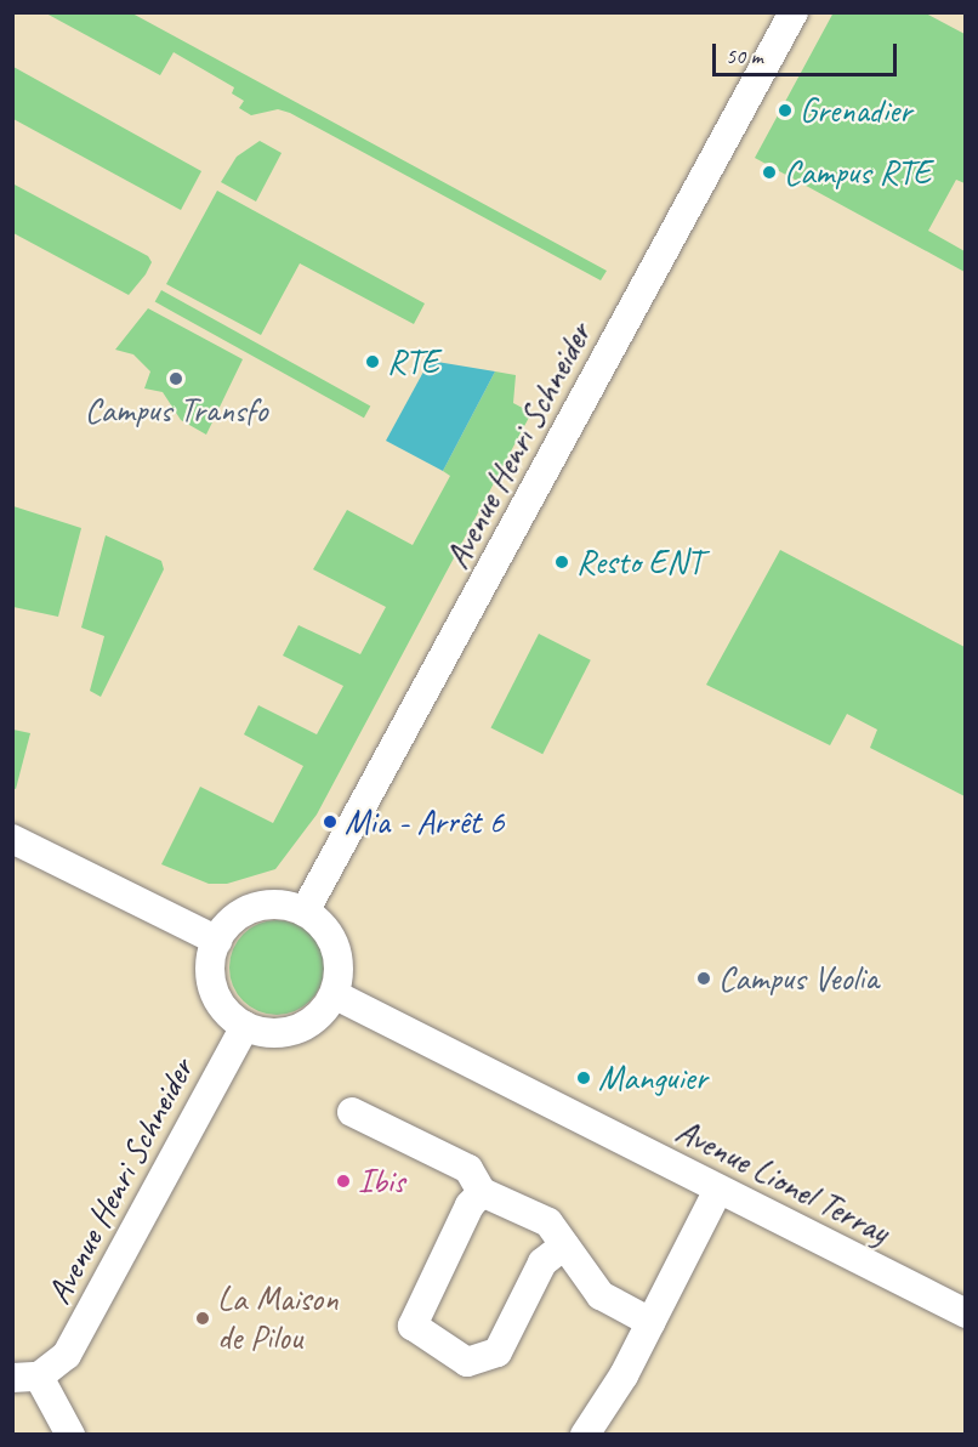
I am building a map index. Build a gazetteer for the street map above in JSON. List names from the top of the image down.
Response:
{
  "streets": {
    "street": ["Avenue Henri Schneider", "Avenue Lionel Terray"]
  },
  "crossings": [
    ["Avenue Henri Schneider", "Avenue Lionel Terray"]
  ],
  "places": [
    "Grenadier",
    "Campus RTE",
    "RTE",
    "Campus Transfo",
    "Resto ENT",
    "Mia - Arrêt 6",
    "Campus Veolia",
    "Manguier",
    "Ibis",
    "La Maison de Pilou"
  ],
  "scale_bar": "50 m"
}
